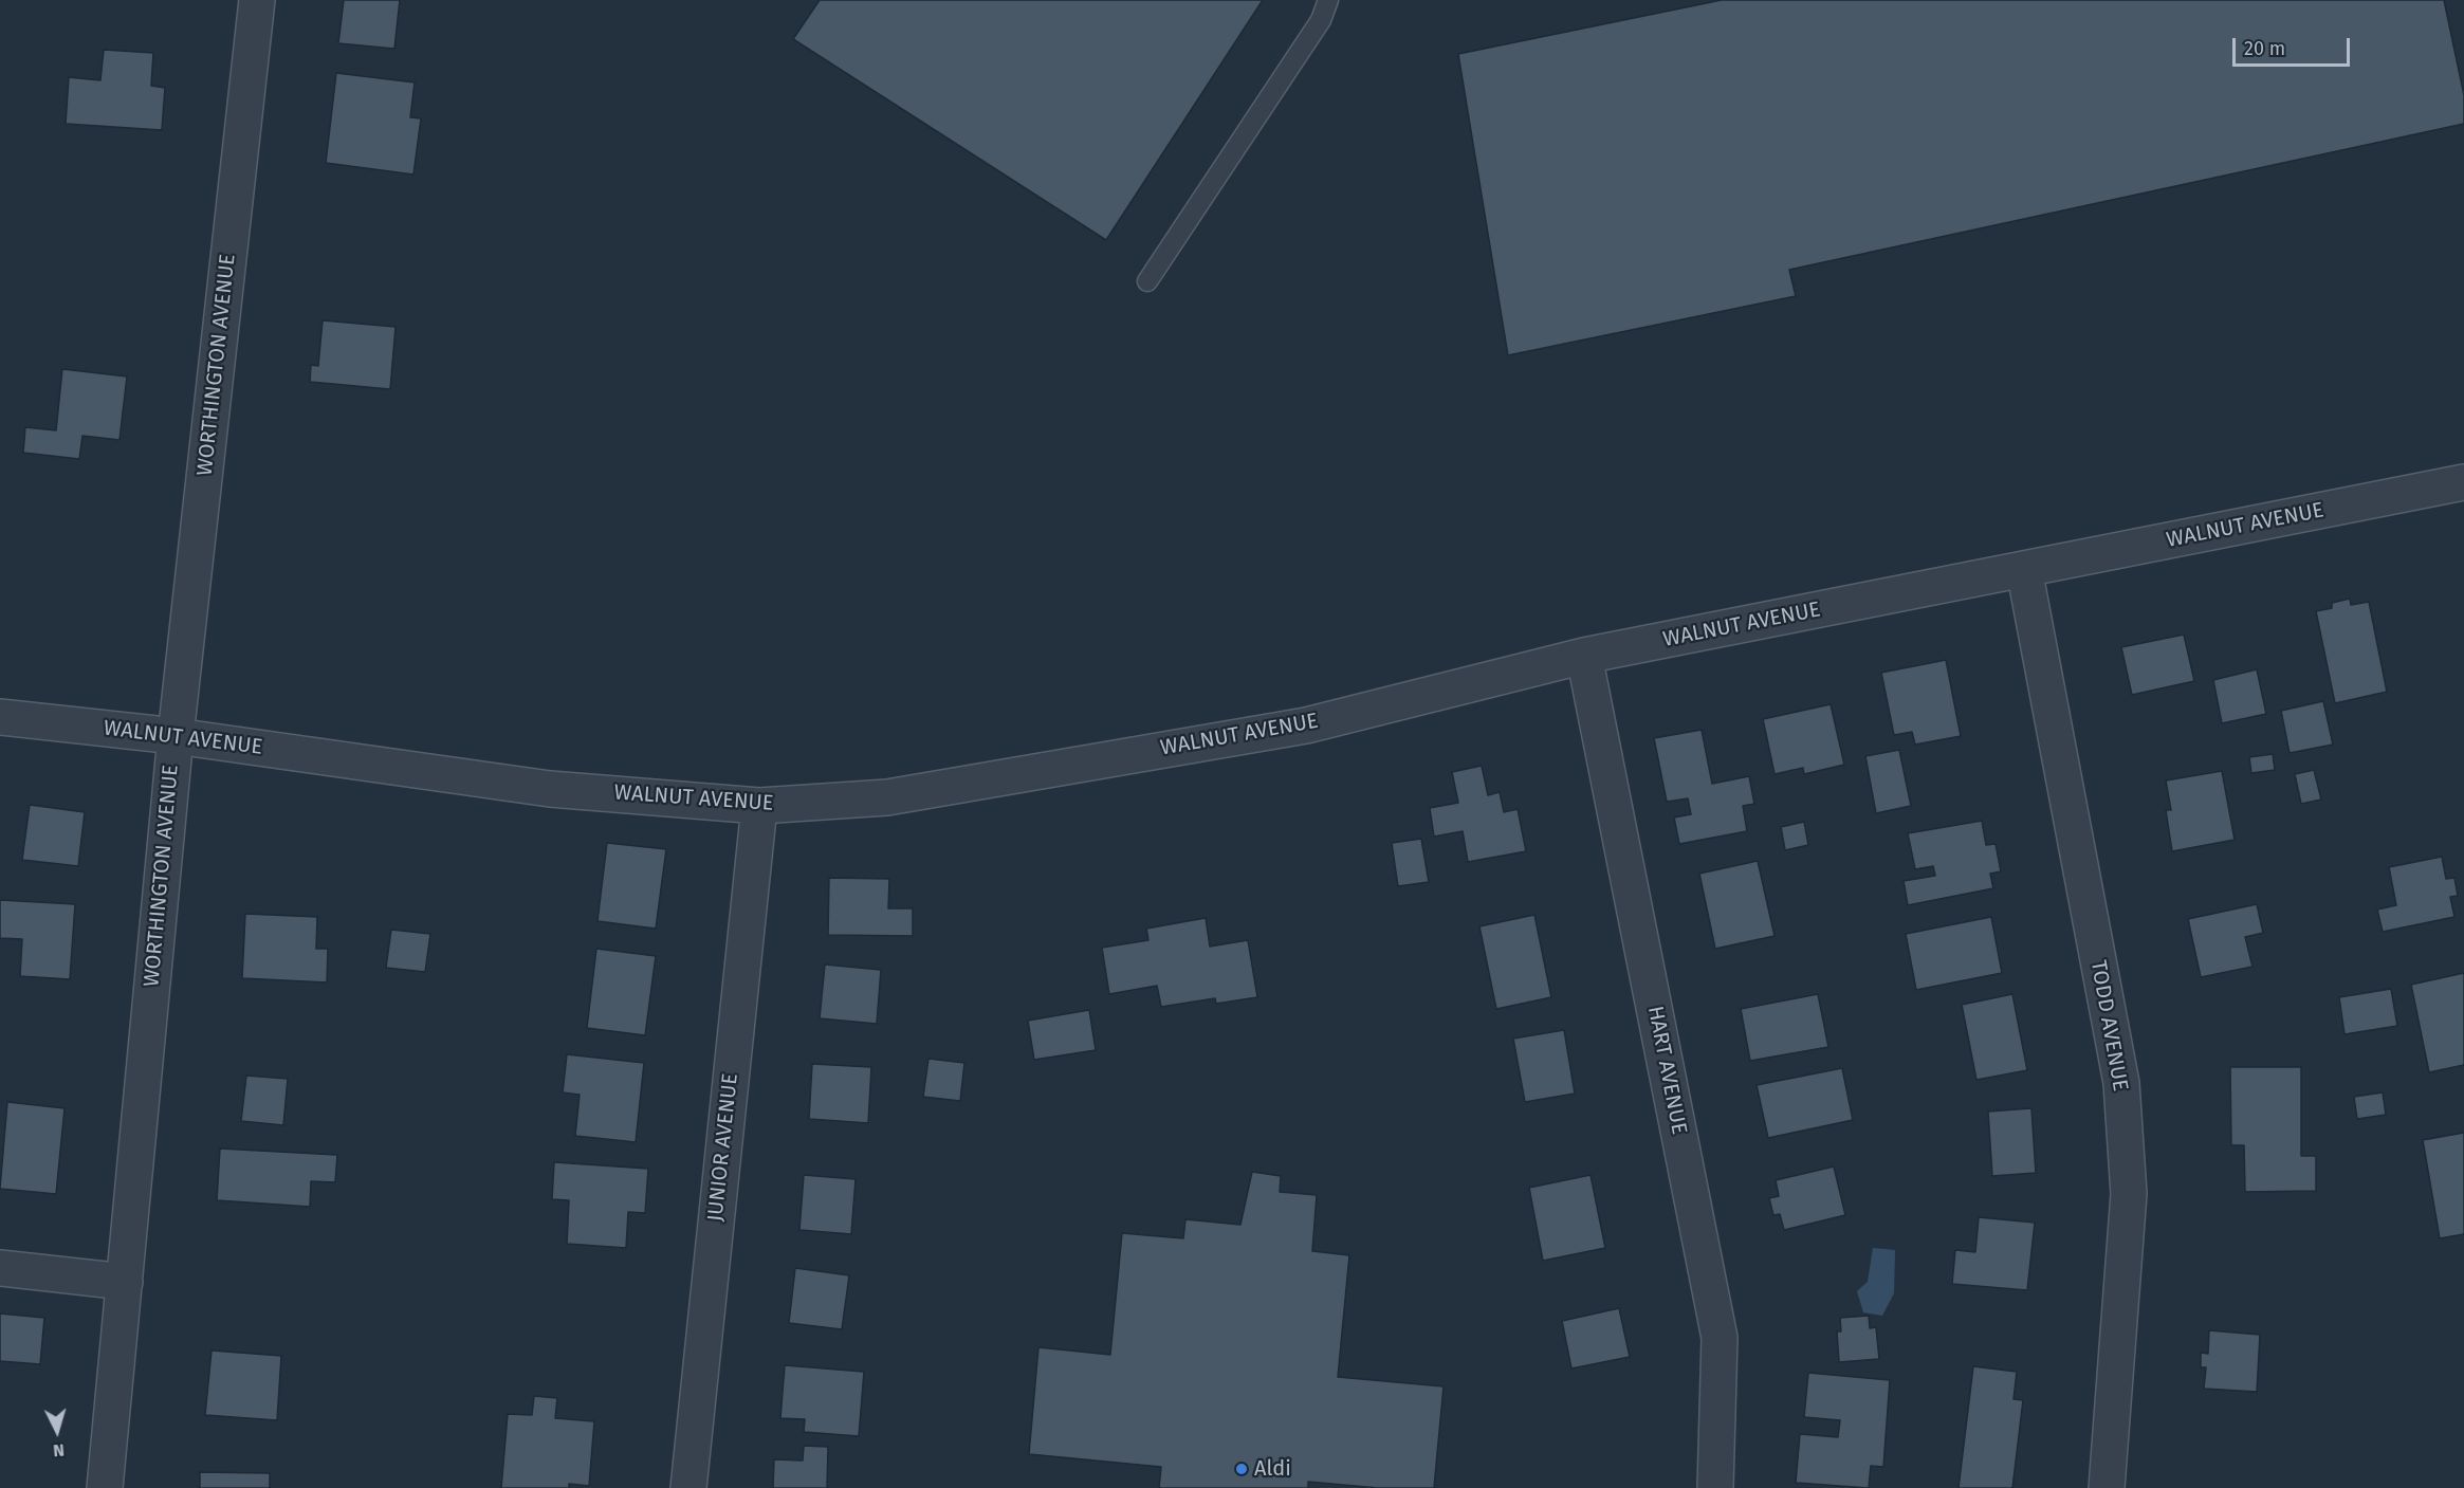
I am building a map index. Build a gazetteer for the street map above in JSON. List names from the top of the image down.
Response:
{
  "streets": {
    "street": [
      "WORTHINGTON AVENUE",
      "WALNUT AVENUE",
      "TODD AVENUE",
      "HART AVENUE",
      "JUNIOR AVENUE"
    ]
  },
  "crossings": [
    ["WORTHINGTON AVENUE", "WALNUT AVENUE"],
    ["WALNUT AVENUE", "TODD AVENUE"],
    ["WALNUT AVENUE", "HART AVENUE"],
    ["WALNUT AVENUE", "JUNIOR AVENUE"]
  ],
  "places": ["Aldi"],
  "scale_bar": "20 m",
  "north": "bottom"
}
